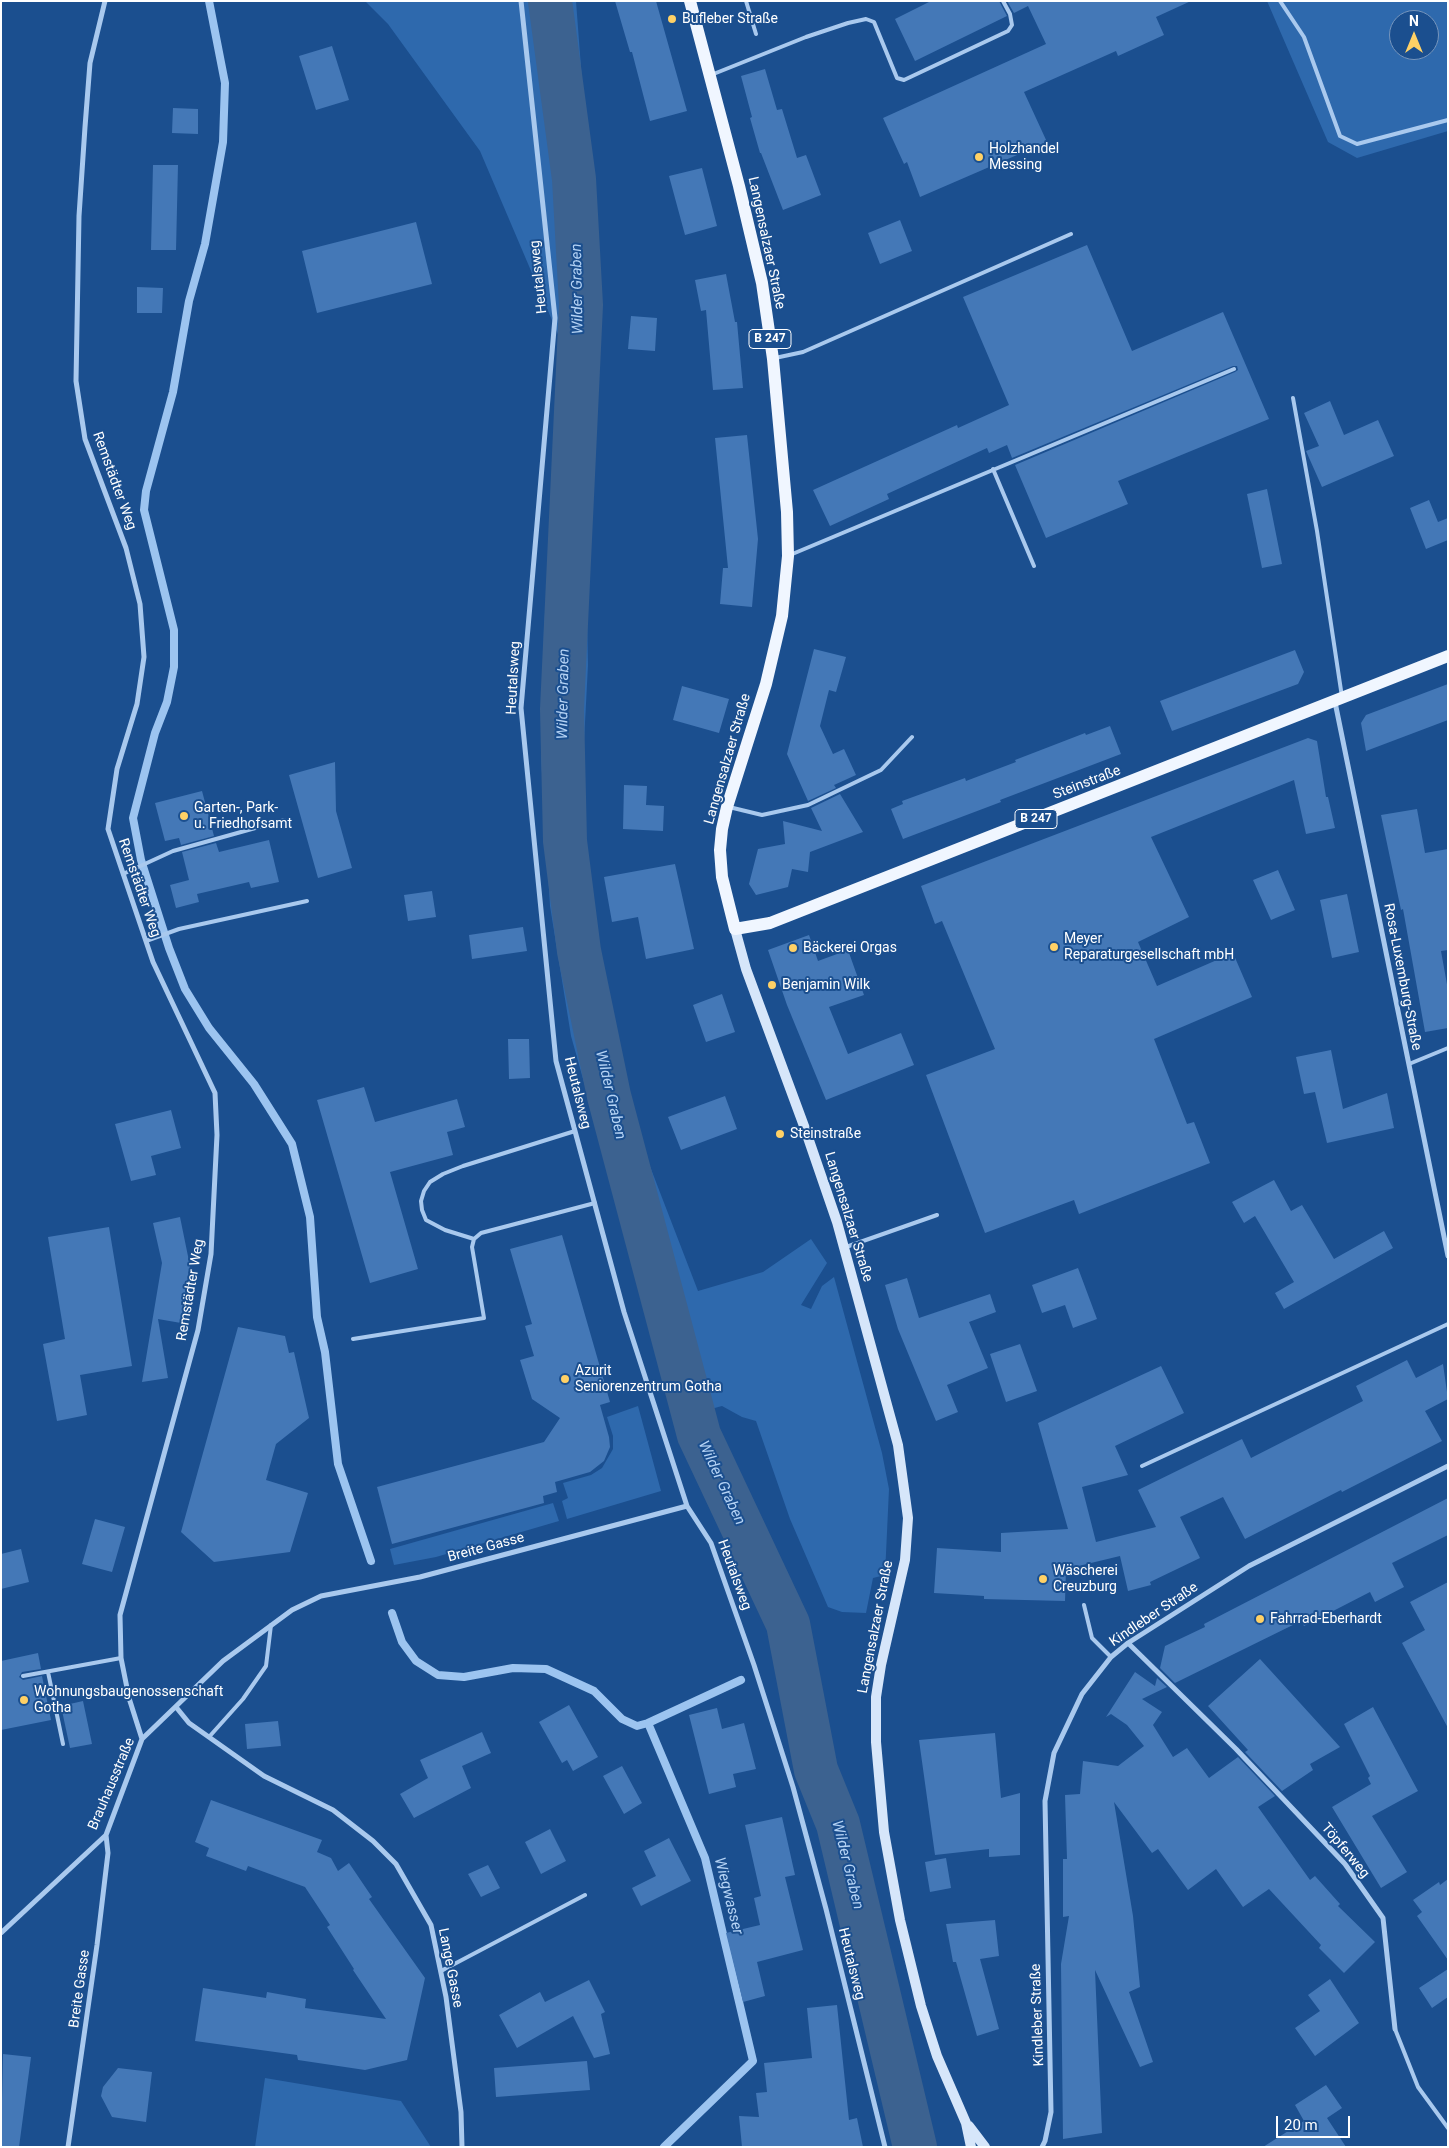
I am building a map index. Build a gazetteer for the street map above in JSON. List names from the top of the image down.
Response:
{
  "streets": {
    "main road": ["Langensalzaer Straße", "B 247", "Steinstraße"],
    "street": [
      "Heutalsweg",
      "Remstädter Weg",
      "Rosa-Luxemburg-Straße",
      "Breite Gasse",
      "Kindleber Straße",
      "Brauhausstraße",
      "Töpferweg",
      "Lange Gasse"
    ]
  },
  "crossings": [
    ["Langensalzaer Straße", "Steinstraße"],
    ["Heutalsweg", "Breite Gasse"],
    ["Remstädter Weg", "Brauhausstraße"],
    ["Steinstraße", "Rosa-Luxemburg-Straße"],
    ["Breite Gasse", "Brauhausstraße"],
    ["Kindleber Straße", "Töpferweg"],
    ["Brauhausstraße", "Lange Gasse"]
  ],
  "water": ["Wilder Graben", "Wiegwasser"],
  "places": [
    "Bufleber Straße",
    "Holzhandel Messing",
    "Garten-, Park- u. Friedhofsamt",
    "Meyer Reparaturgesellschaft mbH",
    "Bäckerei Orgas",
    "Benjamin Wilk",
    "Steinstraße",
    "Azurit Seniorenzentrum Gotha",
    "Wäscherei Creuzburg",
    "Fahrrad-Eberhardt",
    "Wohnungsbaugenossenschaft Gotha"
  ],
  "scale_bar": "20 m",
  "north": "top"
}
